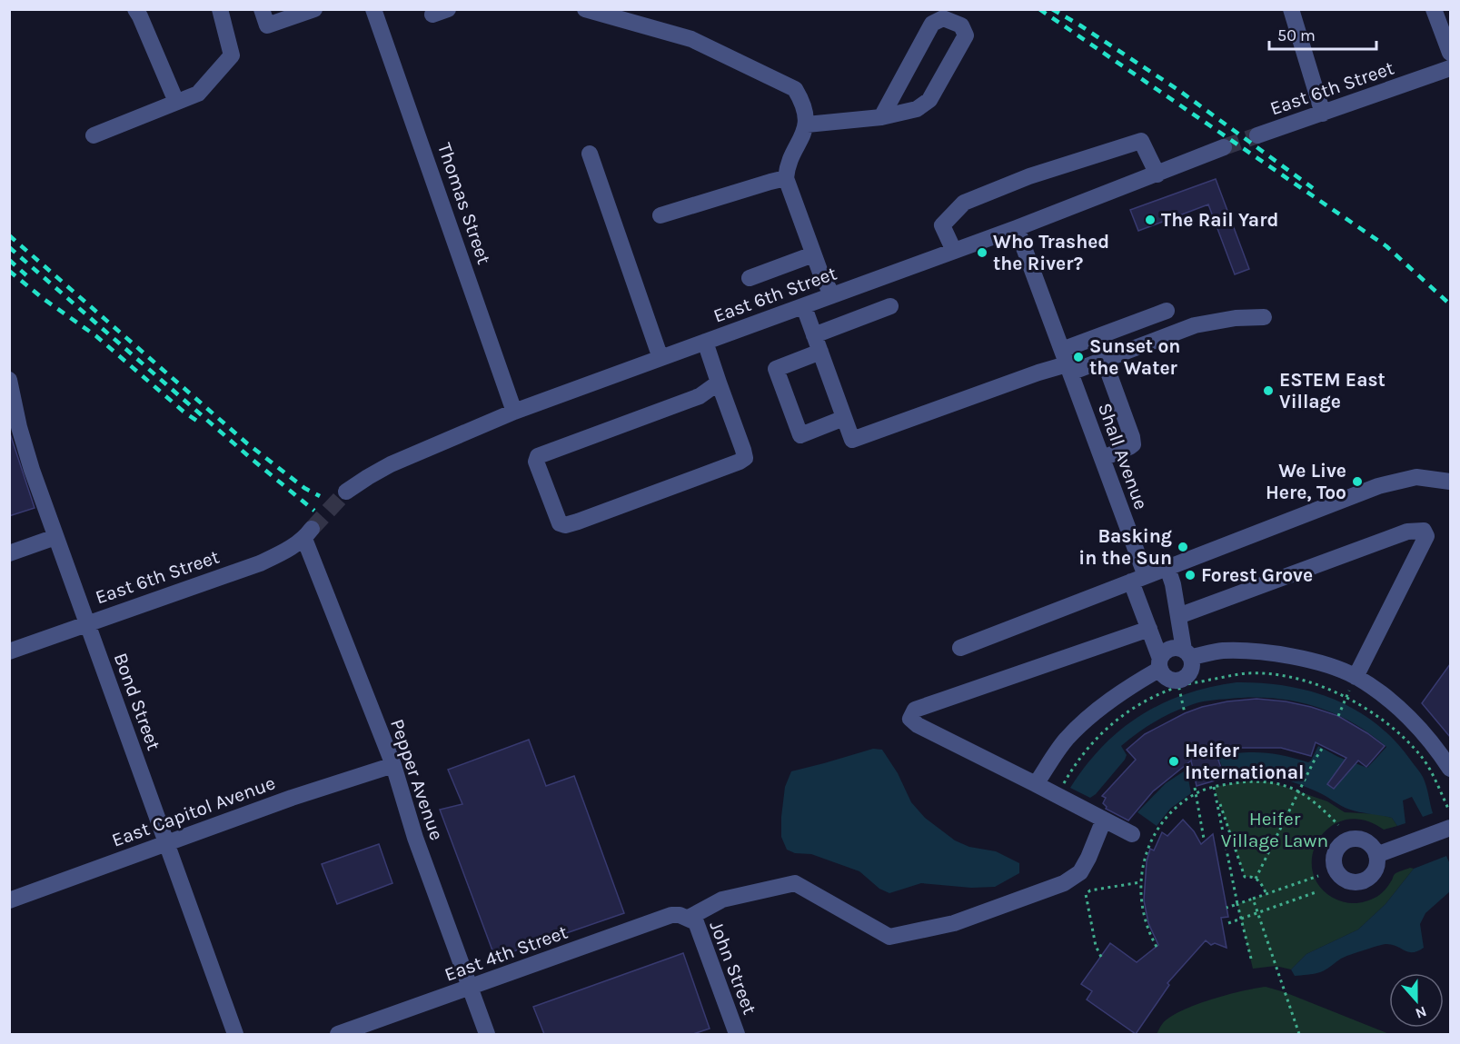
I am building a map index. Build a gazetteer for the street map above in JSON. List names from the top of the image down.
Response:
{
  "streets": {
    "street": [
      "East 6th Street",
      "Thomas Street",
      "Shall Avenue",
      "Bond Street",
      "Pepper Avenue",
      "East Capitol Avenue",
      "East 4th Street",
      "John Street"
    ]
  },
  "crossings": [
    ["East 6th Street", "Thomas Street"],
    ["East 6th Street", "Shall Avenue"],
    ["East 6th Street", "Bond Street"],
    ["East 6th Street", "Pepper Avenue"],
    ["Bond Street", "East Capitol Avenue"],
    ["Pepper Avenue", "East Capitol Avenue"],
    ["Pepper Avenue", "East 4th Street"],
    ["East 4th Street", "John Street"]
  ],
  "parks": ["Heifer Village Lawn"],
  "places": [
    "The Rail Yard",
    "Who Trashed the River?",
    "Sunset on the Water",
    "ESTEM East Village",
    "We Live Here, Too",
    "Basking in the Sun",
    "Forest Grove",
    "Heifer International"
  ],
  "scale_bar": "50 m",
  "north": "bottom"
}
